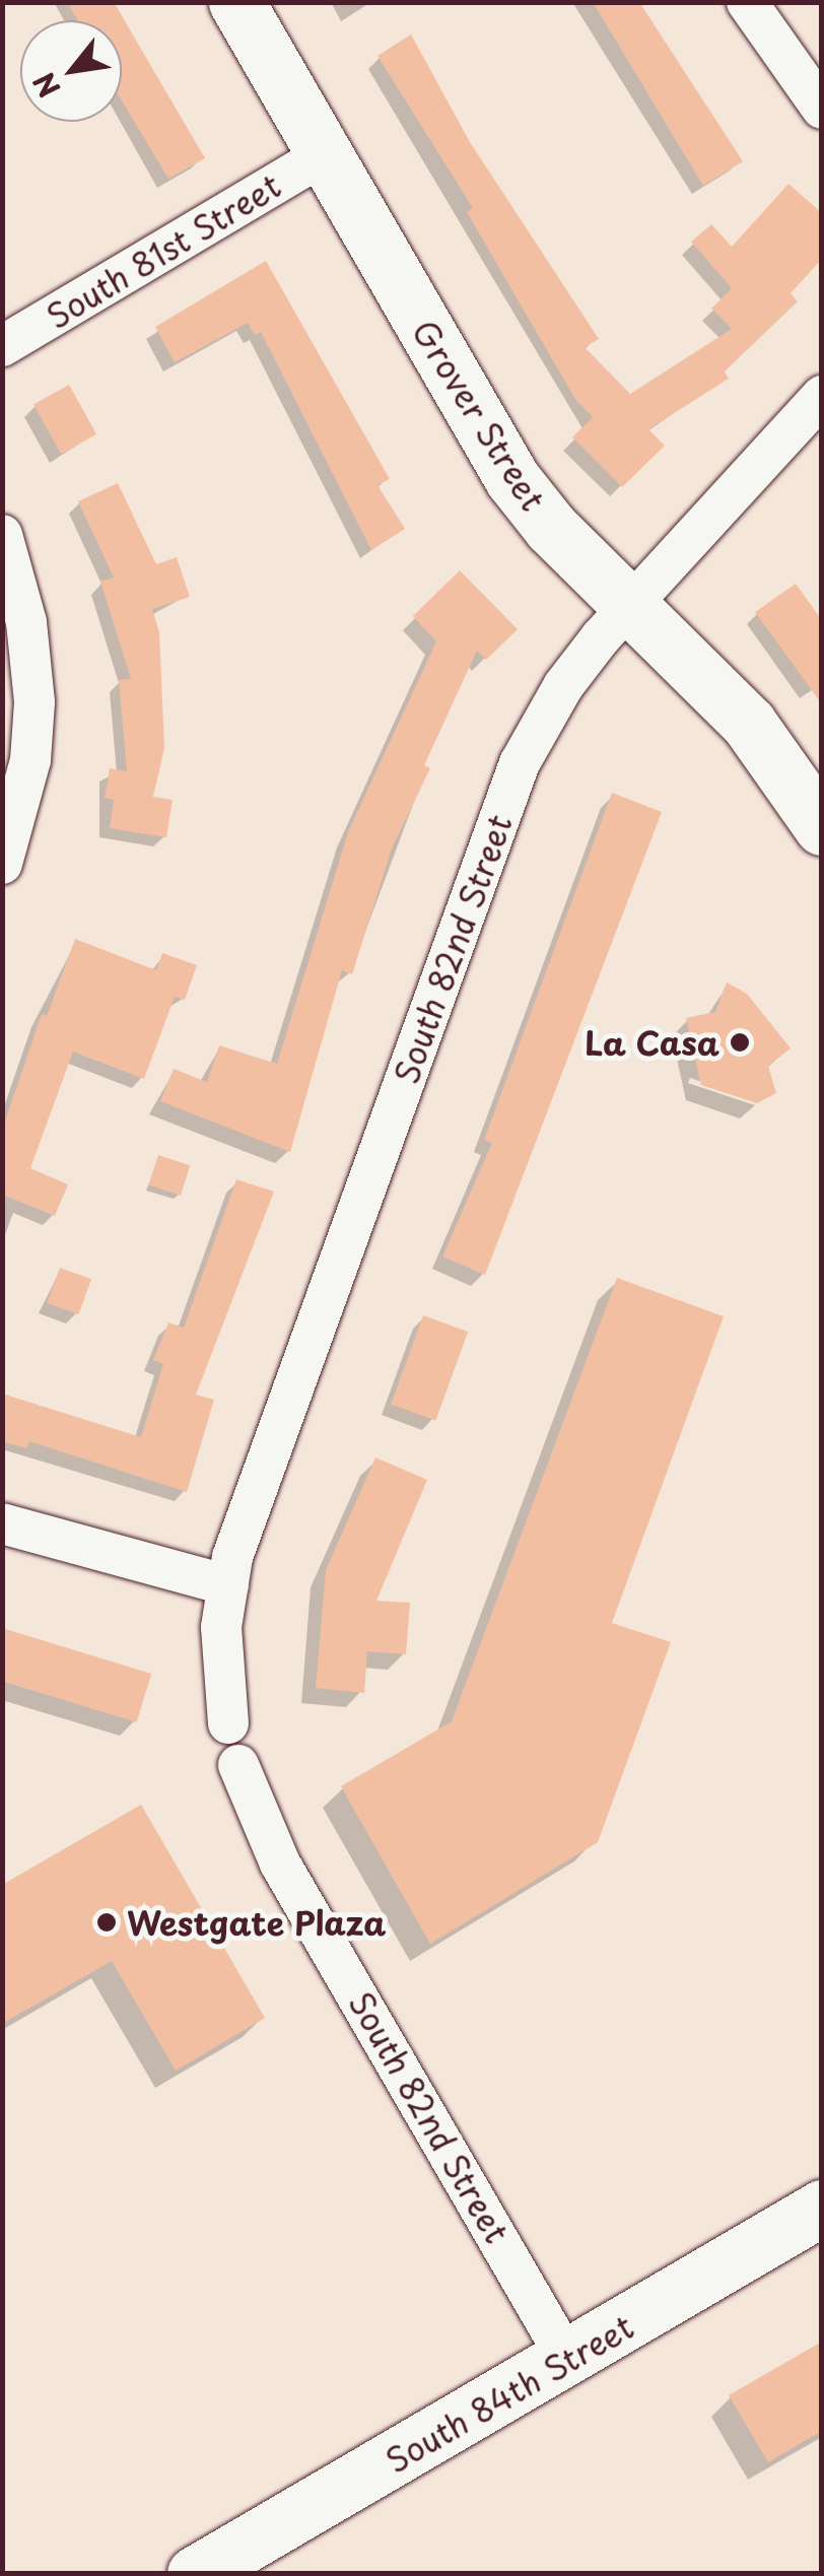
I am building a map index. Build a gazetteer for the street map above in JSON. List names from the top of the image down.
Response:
{
  "streets": {
    "street": [
      "South 81st Street",
      "Grover Street",
      "South 82nd Street",
      "South 84th Street"
    ]
  },
  "crossings": [
    ["South 81st Street", "Grover Street"],
    ["Grover Street", "South 82nd Street"],
    ["South 82nd Street", "South 84th Street"]
  ],
  "places": ["La Casa", "Westgate Plaza"],
  "north": "bottom left"
}
